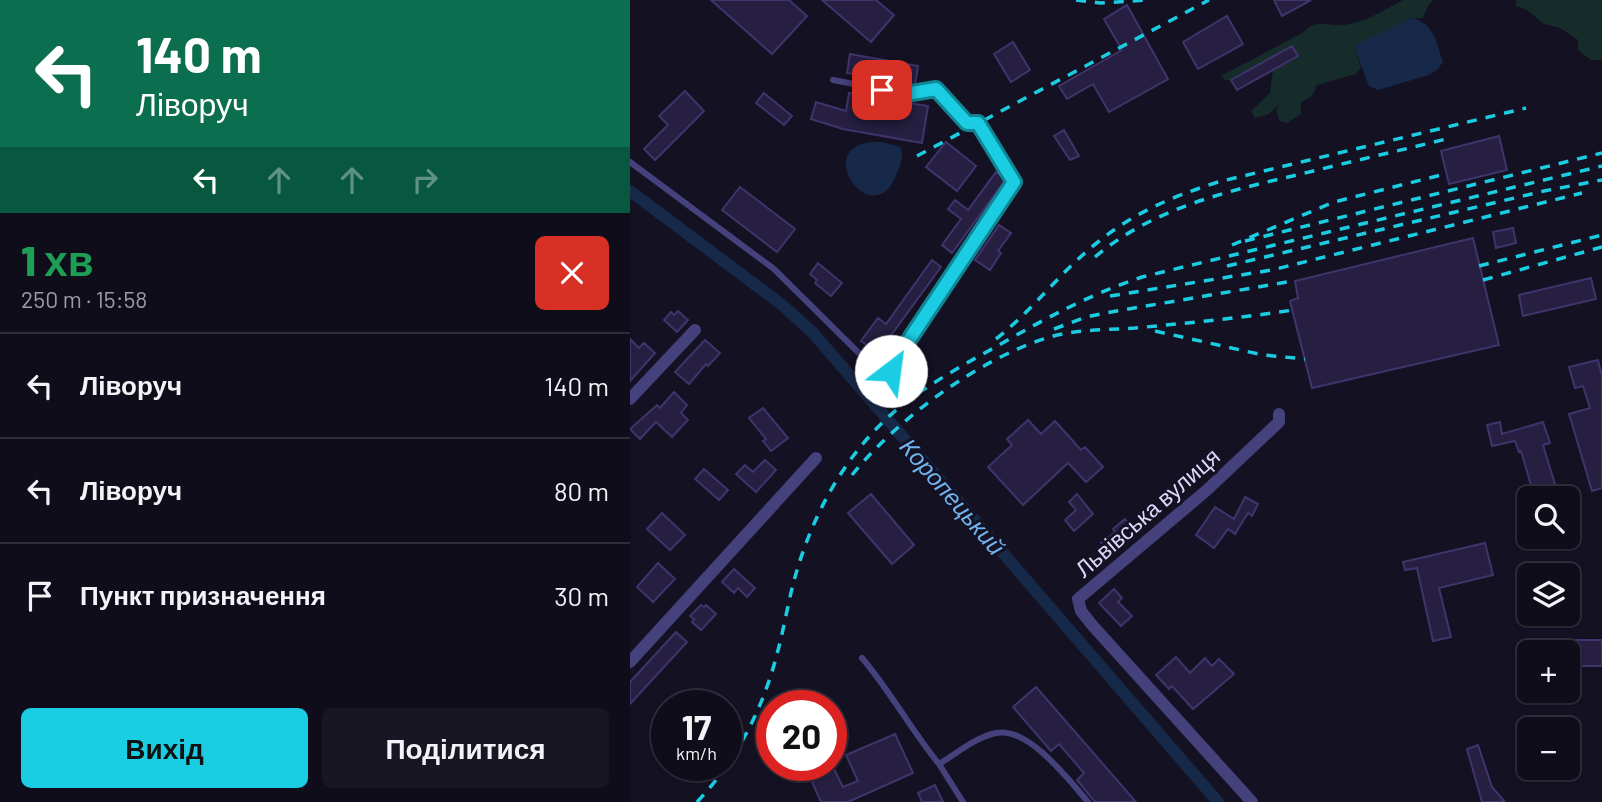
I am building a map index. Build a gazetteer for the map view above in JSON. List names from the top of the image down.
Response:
{
  "streets": {
    "street": ["Львівська вулиця"]
  },
  "water": ["Коропецький"],
  "page": {
    "turn": ["140 m", "Ліворуч"],
    "heading": ["1 хв", "250 m · 15:58"],
    "list": [
      {
        "name": "Ліворуч",
        "value": "140 m"
      },
      {
        "name": "Ліворуч",
        "value": "80 m"
      },
      {
        "name": "Пункт призначення",
        "value": "30 m"
      }
    ],
    "map_buttons": ["+", "−"],
    "speed": "17 km/h",
    "limit": "20",
    "buttons": ["Вихід", "Поділитися"]
  }
}
